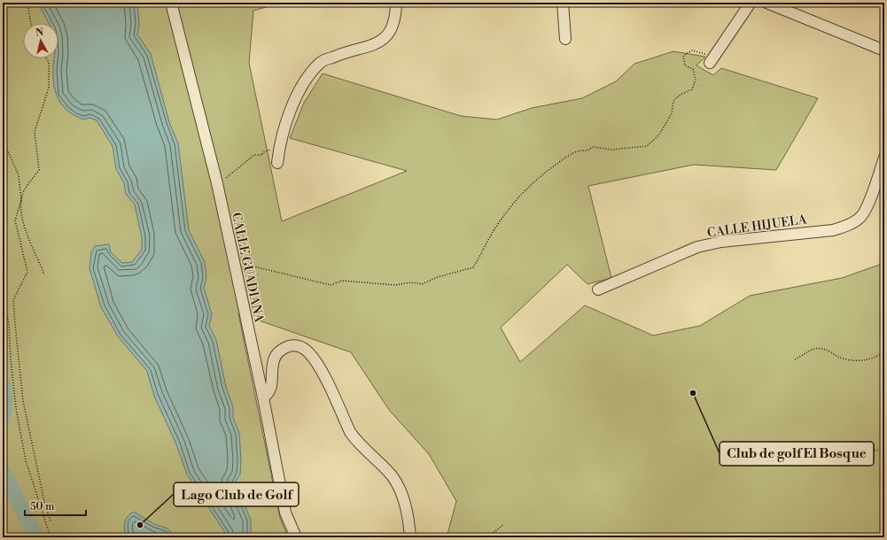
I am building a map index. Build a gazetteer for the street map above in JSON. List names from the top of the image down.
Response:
{
  "streets": {
    "street": ["CALLE HIJUELA", "CALLE GUADIANA"]
  },
  "places": ["Club de golf El Bosque", "Lago Club de Golf"],
  "scale_bar": "50 m",
  "north": "top"
}
